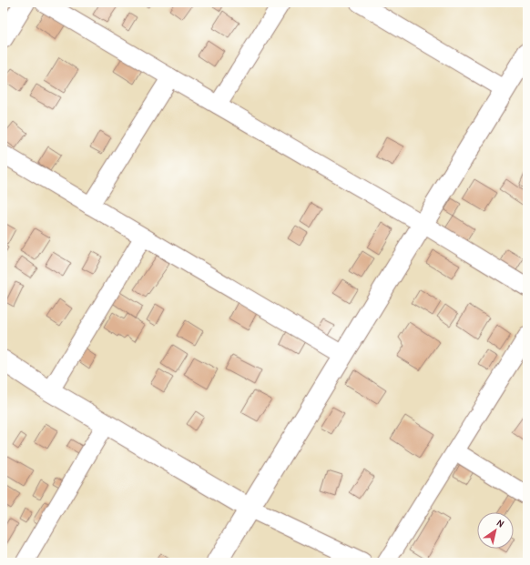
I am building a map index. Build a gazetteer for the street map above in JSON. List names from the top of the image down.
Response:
{
  "north": "top right"
}
